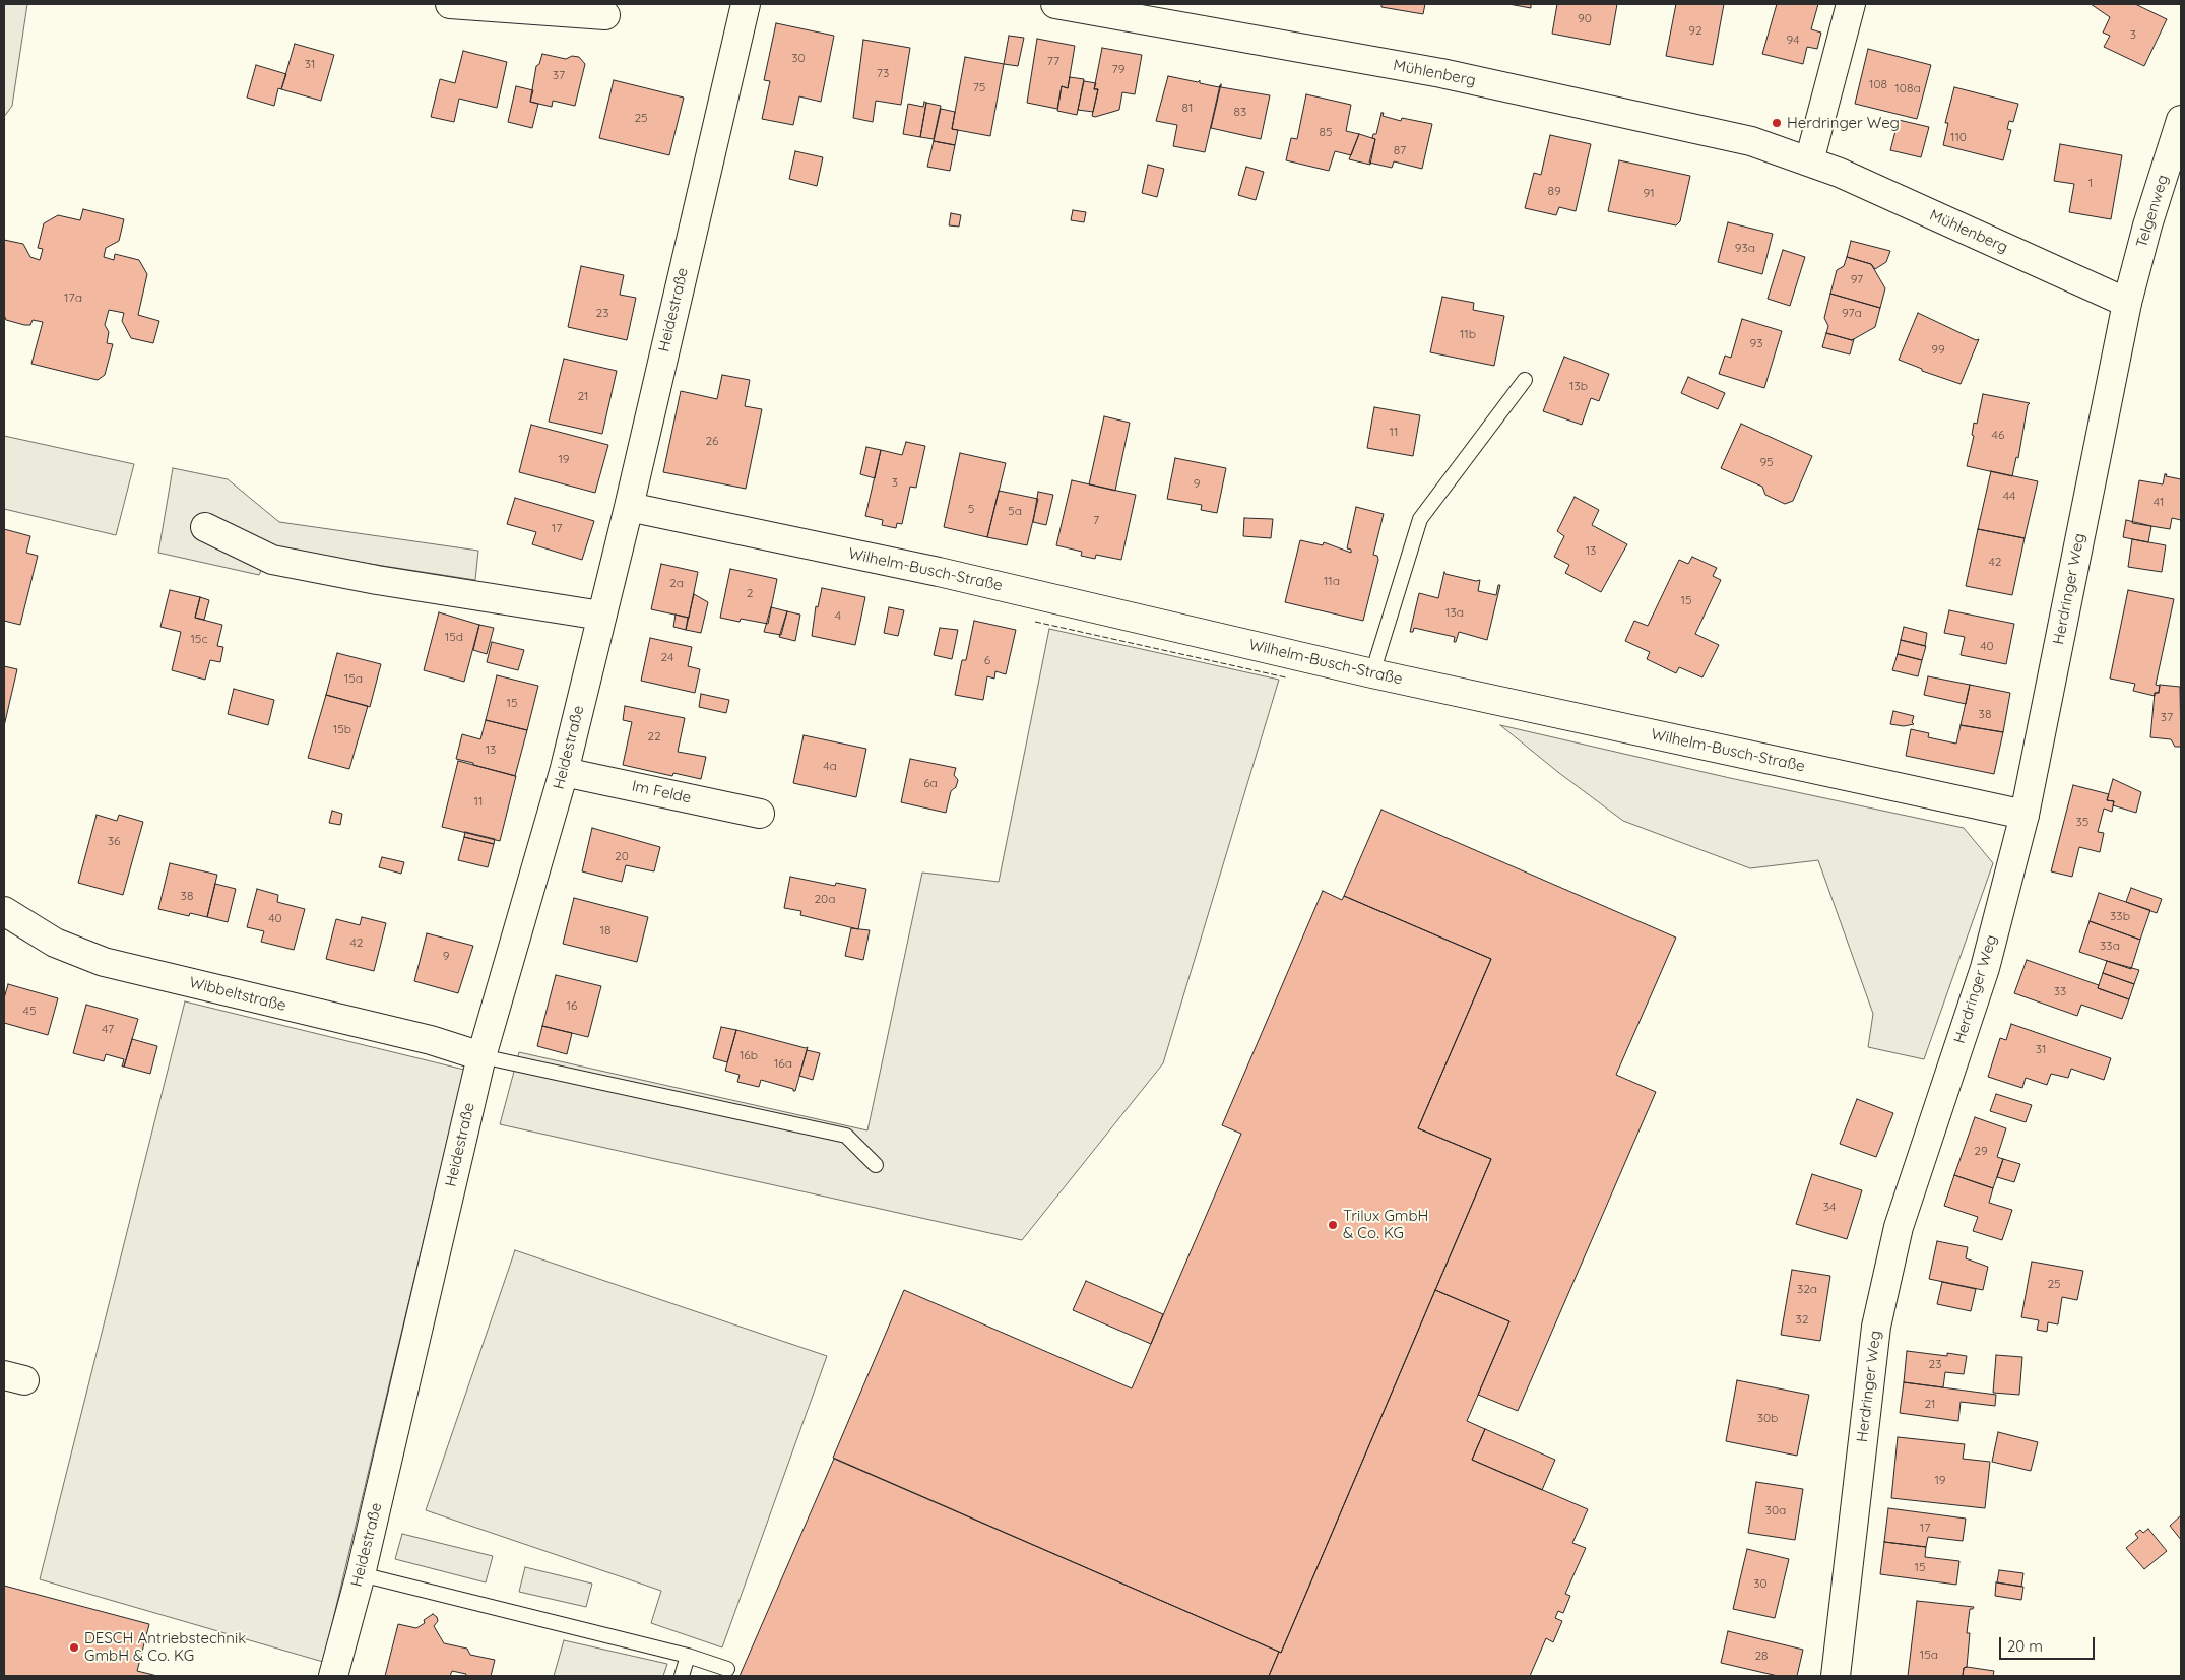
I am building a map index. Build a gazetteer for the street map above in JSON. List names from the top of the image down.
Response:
{
  "streets": {
    "street": [
      "Mühlenberg",
      "Telgenweg",
      "Heidestraße",
      "Wilhelm-Busch-Straße",
      "Herdringer Weg",
      "Im Felde",
      "Wibbeltstraße"
    ]
  },
  "crossings": [
    ["Mühlenberg", "Telgenweg"],
    ["Mühlenberg", "Herdringer Weg"],
    ["Telgenweg", "Herdringer Weg"],
    ["Heidestraße", "Wilhelm-Busch-Straße"],
    ["Heidestraße", "Im Felde"],
    ["Heidestraße", "Wibbeltstraße"],
    ["Wilhelm-Busch-Straße", "Herdringer Weg"]
  ],
  "places": ["Herdringer Weg", "Trilux GmbH & Co. KG", "DESCH Antriebstechnik GmbH & Co. KG"],
  "house_numbers": [
    "90",
    "92",
    "3",
    "94",
    "30",
    "77",
    "31",
    "79",
    "73",
    "37",
    "108",
    "75",
    "108a",
    "81",
    "83",
    "25",
    "85",
    "110",
    "87",
    "1",
    "89",
    "91",
    "93a",
    "97",
    "17a",
    "23",
    "97a",
    "11b",
    "93",
    "99",
    "13b",
    "21",
    "11",
    "46",
    "26",
    "19",
    "95",
    "3",
    "9",
    "44",
    "41",
    "5",
    "5a",
    "7",
    "17",
    "13",
    "42",
    "11a",
    "2a",
    "2",
    "15",
    "13a",
    "4",
    "15d",
    "15c",
    "40",
    "24",
    "6",
    "15a",
    "15",
    "38",
    "37",
    "15b",
    "22",
    "13",
    "4a",
    "6a",
    "11",
    "35",
    "36",
    "20",
    "38",
    "20a",
    "33b",
    "40",
    "18",
    "42",
    "33a",
    "9",
    "33",
    "16",
    "45",
    "47",
    "31",
    "16b",
    "16a",
    "29",
    "34",
    "25",
    "32a",
    "32",
    "23",
    "21",
    "30b",
    "19",
    "30a",
    "17",
    "15",
    "30",
    "15a",
    "28"
  ],
  "scale_bar": "20 m"
}
